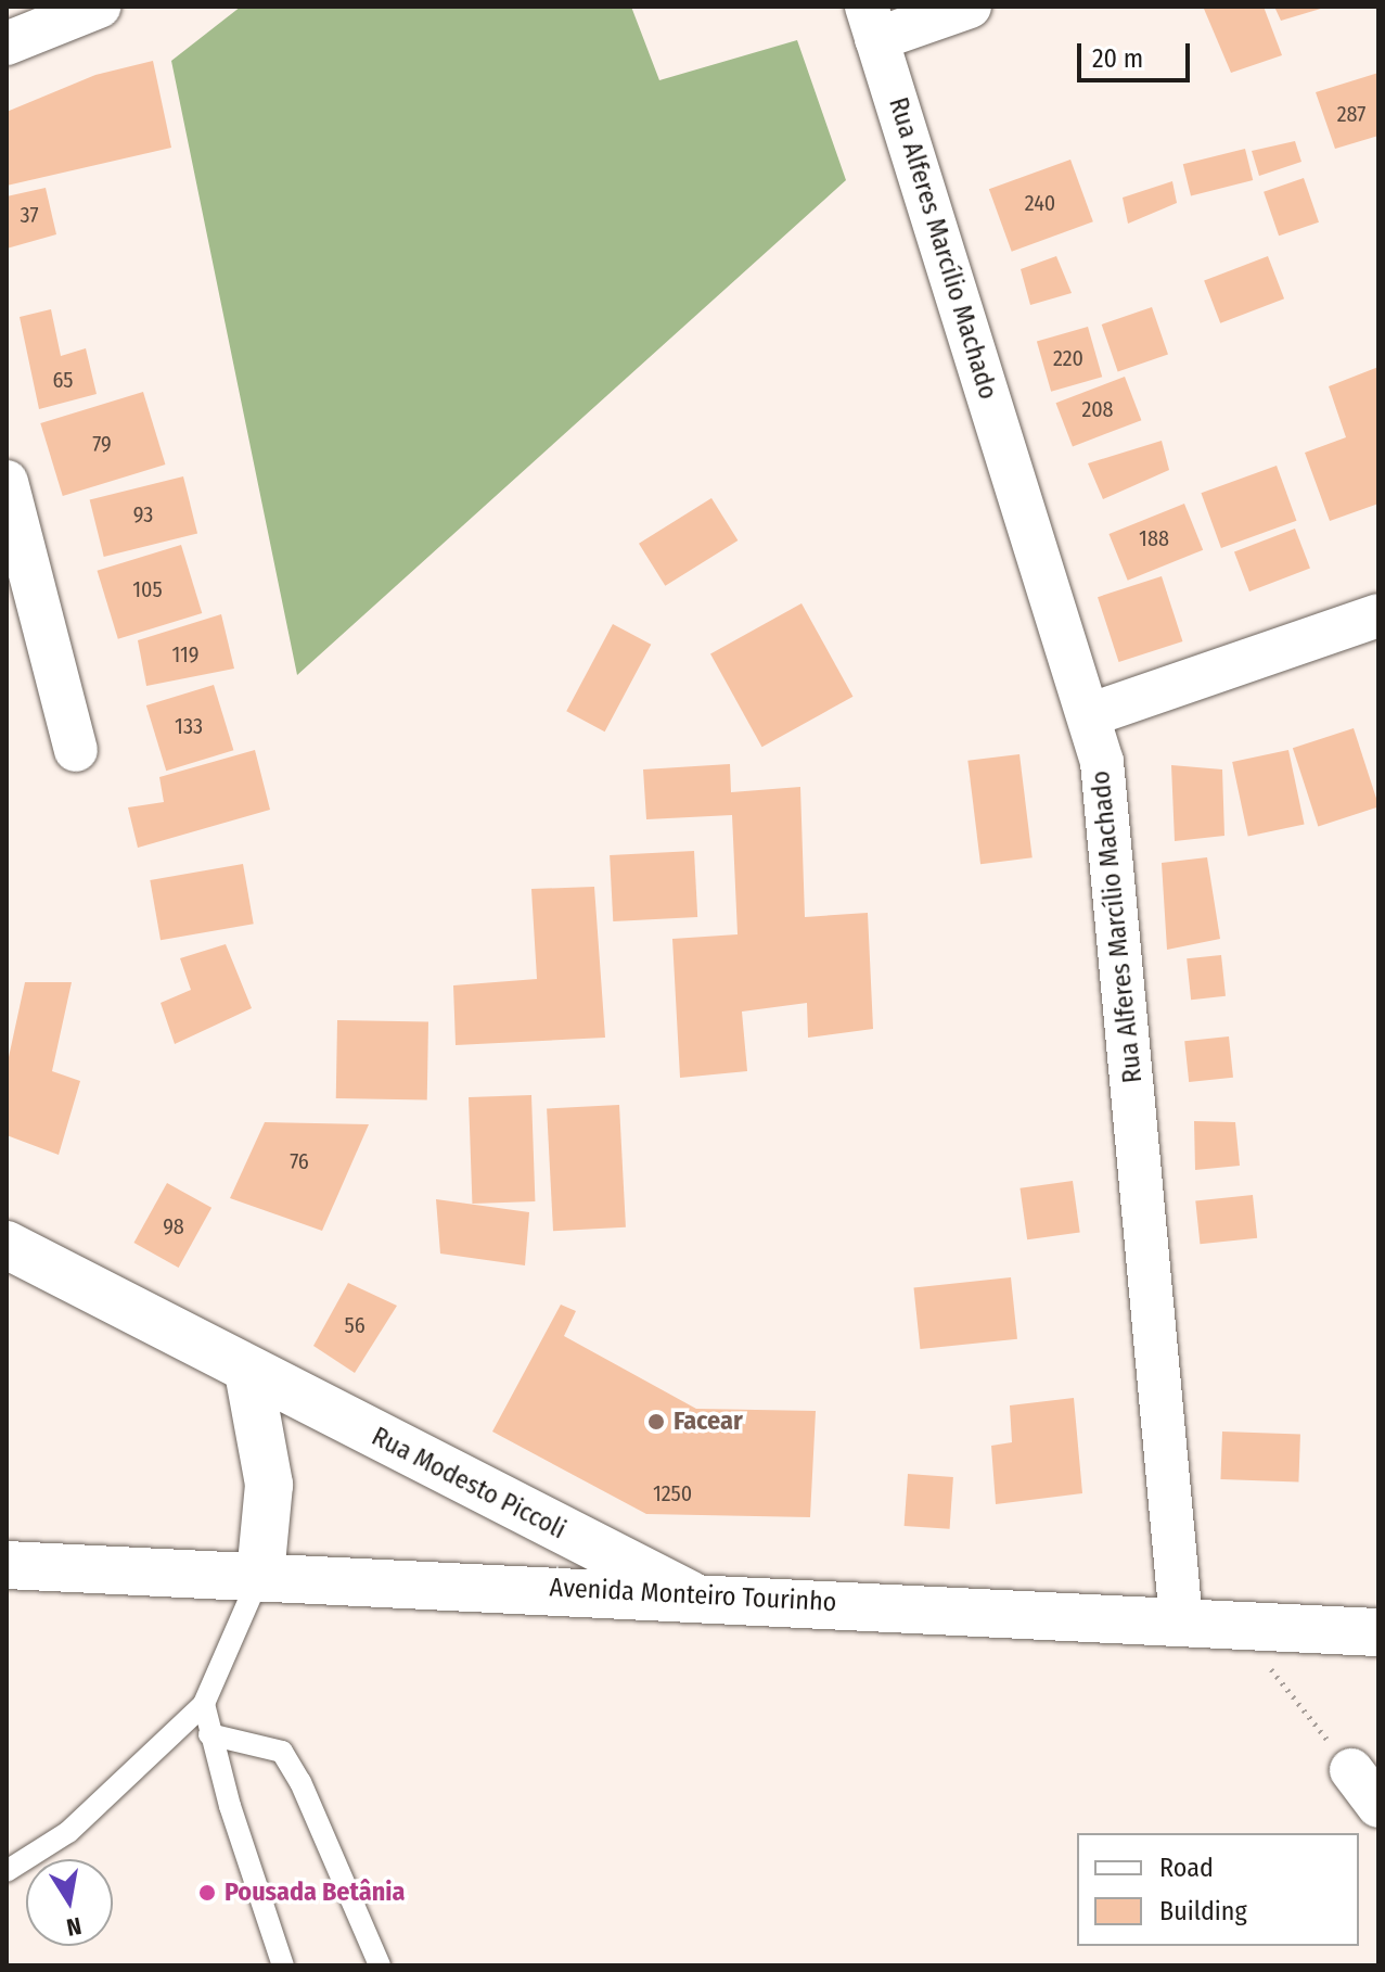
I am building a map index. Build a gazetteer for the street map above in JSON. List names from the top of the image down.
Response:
{
  "streets": {
    "main road": ["Rua Modesto Piccoli", "Avenida Monteiro Tourinho"],
    "street": ["Rua Alferes Marcílio Machado"]
  },
  "crossings": [
    ["Rua Alferes Marcílio Machado", "Avenida Monteiro Tourinho"],
    ["Rua Modesto Piccoli", "Avenida Monteiro Tourinho"]
  ],
  "places": ["Facear", "Pousada Betânia"],
  "house_numbers": [
    "287",
    "240",
    "37",
    "220",
    "65",
    "208",
    "79",
    "93",
    "188",
    "105",
    "119",
    "133",
    "76",
    "98",
    "56",
    "1250"
  ],
  "legend": ["Road", "Building"],
  "scale_bar": "20 m",
  "north": "bottom"
}
